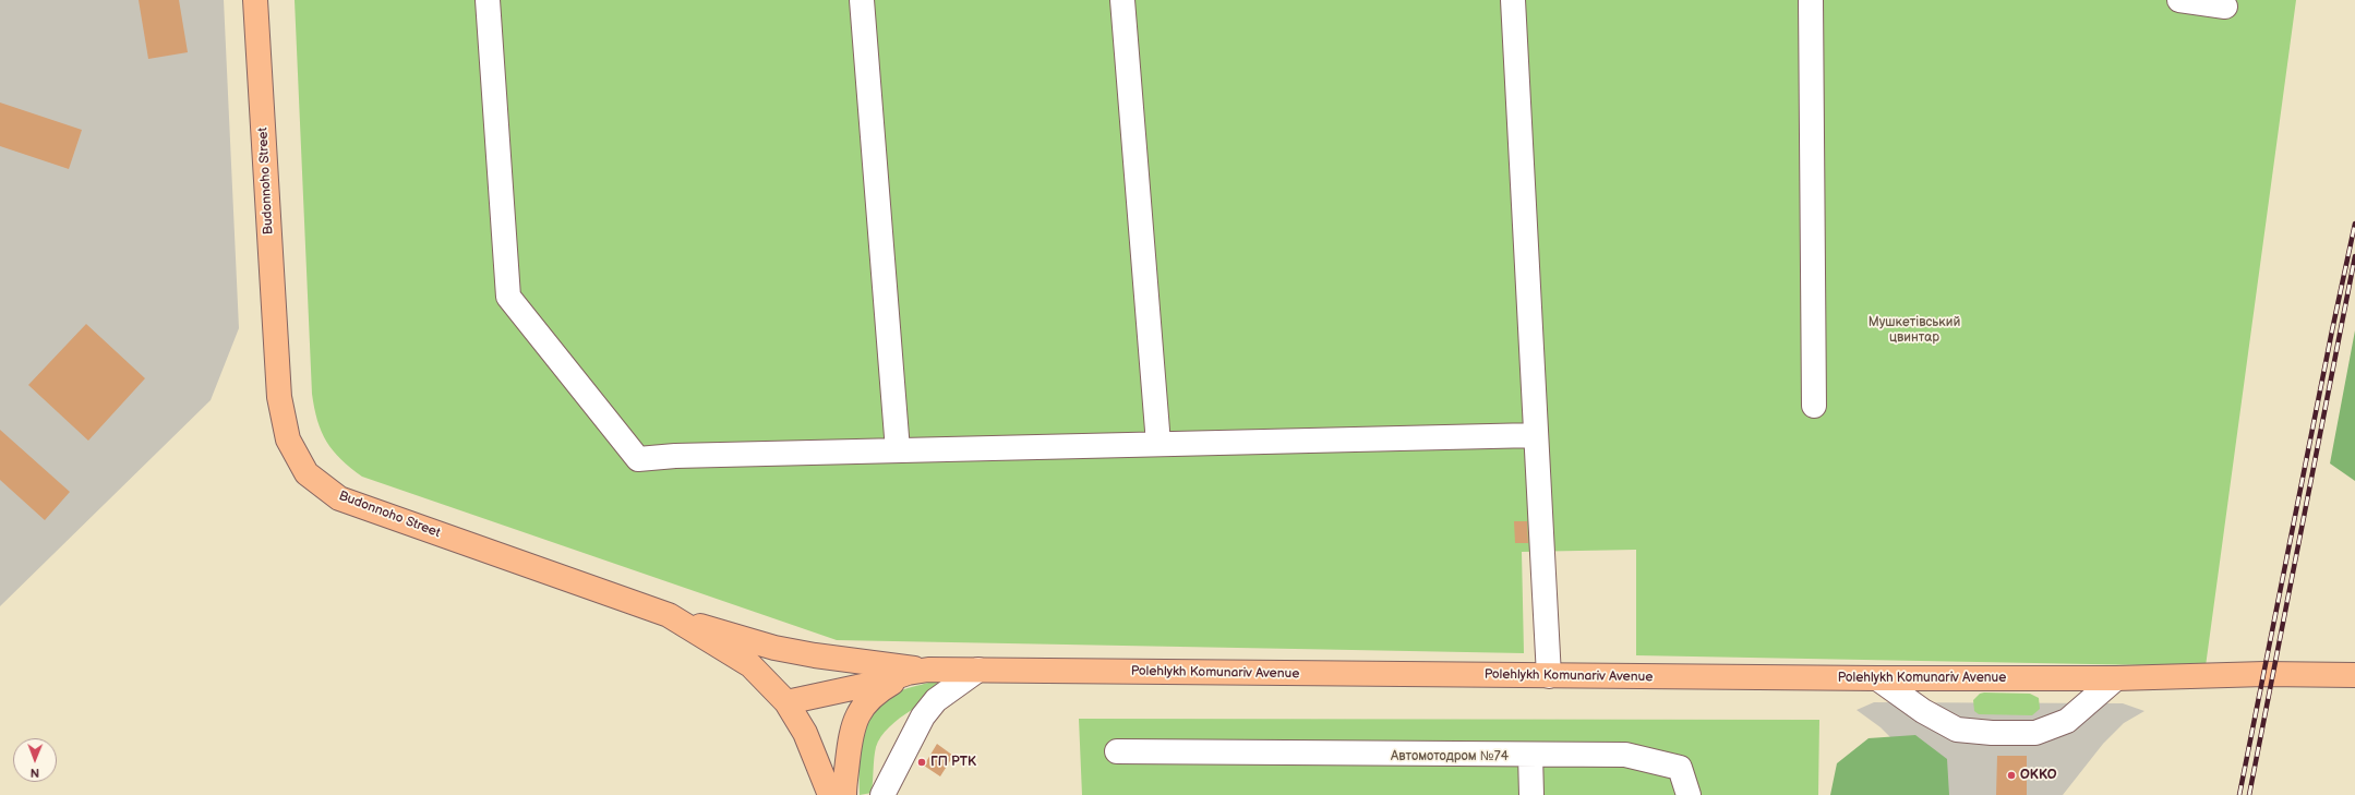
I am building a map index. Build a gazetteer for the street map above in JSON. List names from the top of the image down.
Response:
{
  "streets": {
    "main road": ["Budonnoho Street", "Polehlykh Komunariv Avenue"]
  },
  "crossings": [
    ["Budonnoho Street", "Polehlykh Komunariv Avenue"]
  ],
  "parks": ["Мушкетівський цвинтар", "Автомотодром №74"],
  "places": ["ГП РТК", "OKKO"],
  "north": "bottom"
}
